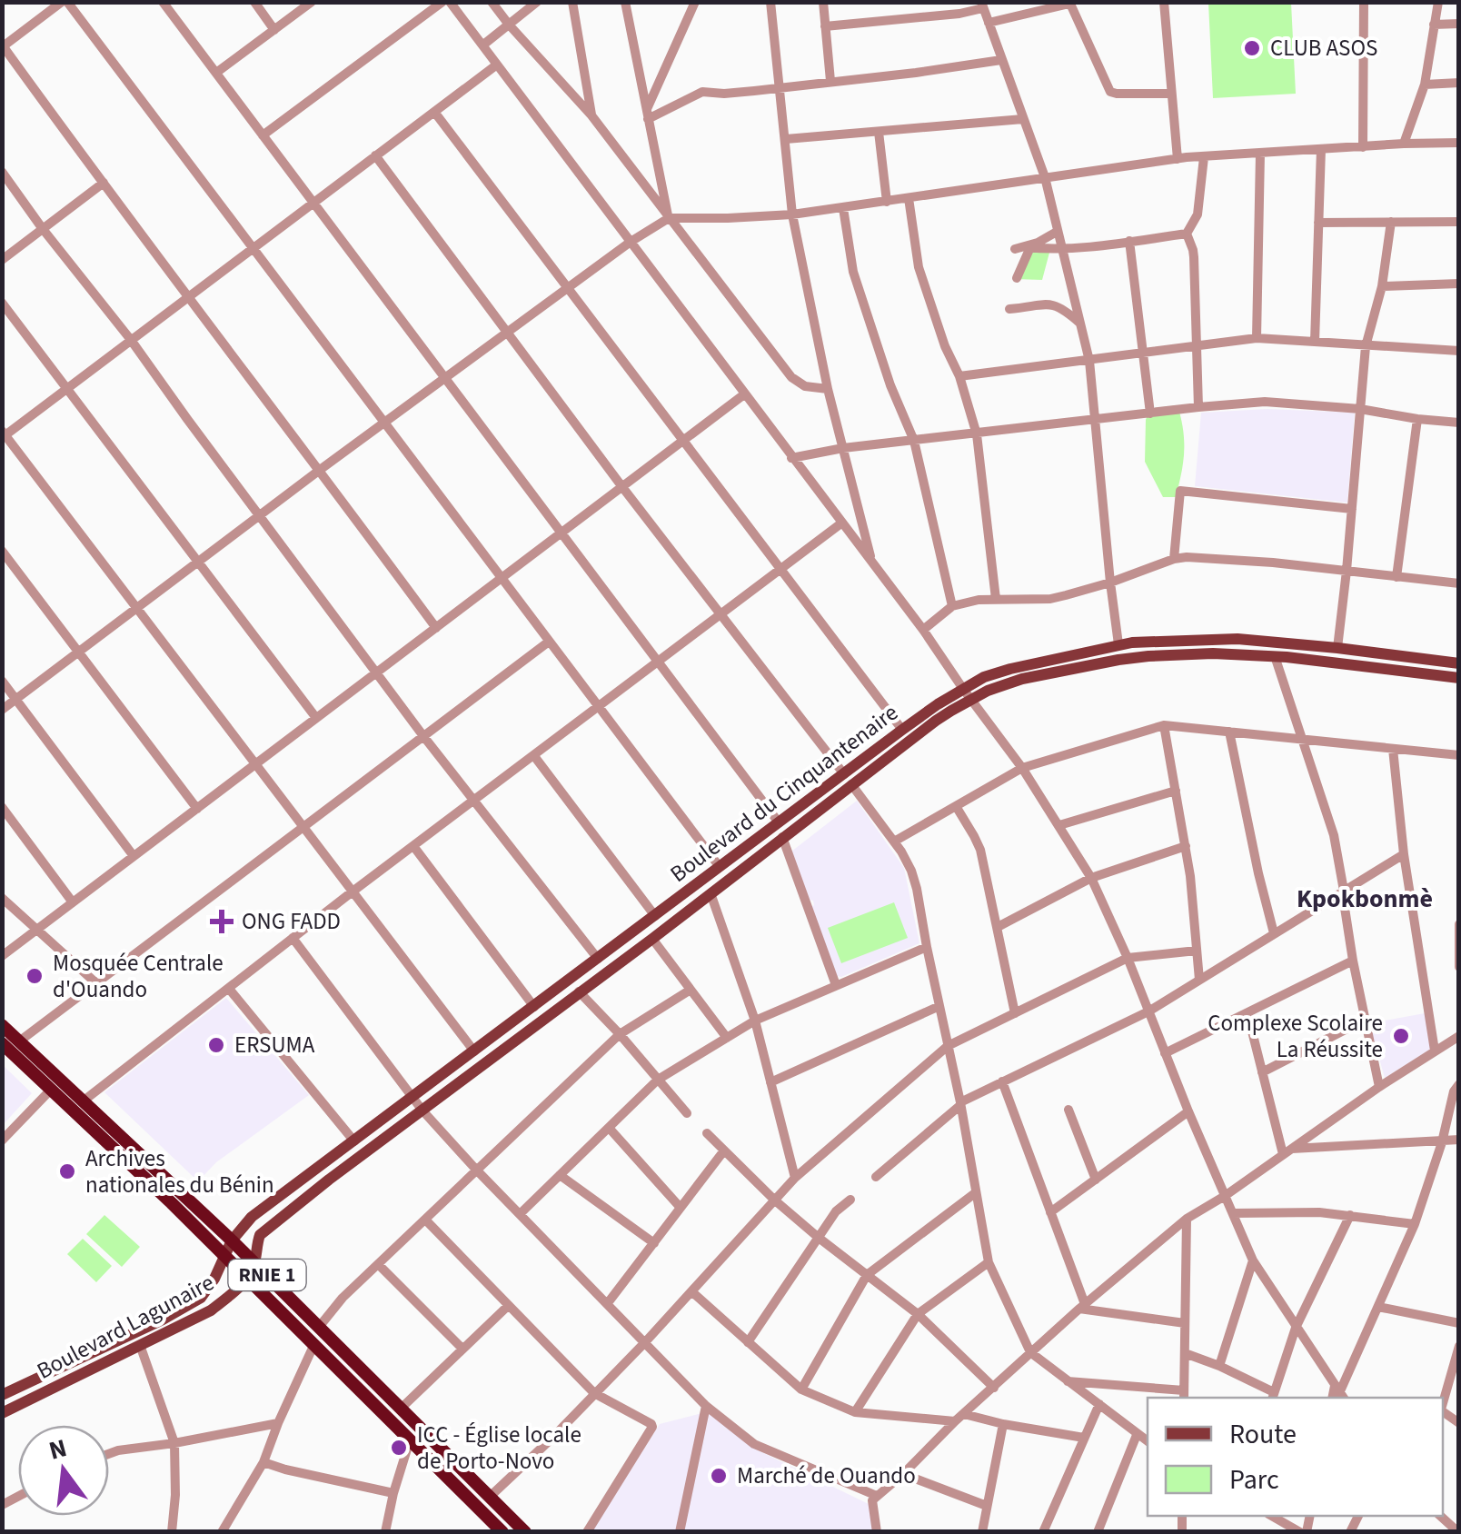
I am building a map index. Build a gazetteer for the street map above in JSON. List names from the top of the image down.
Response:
{
  "streets": {
    "highway": ["RNIE 1"],
    "main road": ["Boulevard du Cinquantenaire", "Boulevard Lagunaire"]
  },
  "crossings": [
    ["Boulevard du Cinquantenaire", "RNIE 1"],
    ["Boulevard du Cinquantenaire", "Boulevard Lagunaire"],
    ["RNIE 1", "Boulevard Lagunaire"]
  ],
  "districts": ["Kpokbonmè"],
  "places": {
    "other": [
      "CLUB ASOS",
      "Mosquée Centrale d'Ouando",
      "Complexe Scolaire La Réussite",
      "ERSUMA",
      "Archives nationales du Bénin",
      "ICC - Église locale de Porto-Novo",
      "Marché de Ouando"
    ],
    "health": ["ONG FADD"]
  },
  "legend": ["Route", "Parc"],
  "north": "top"
}
